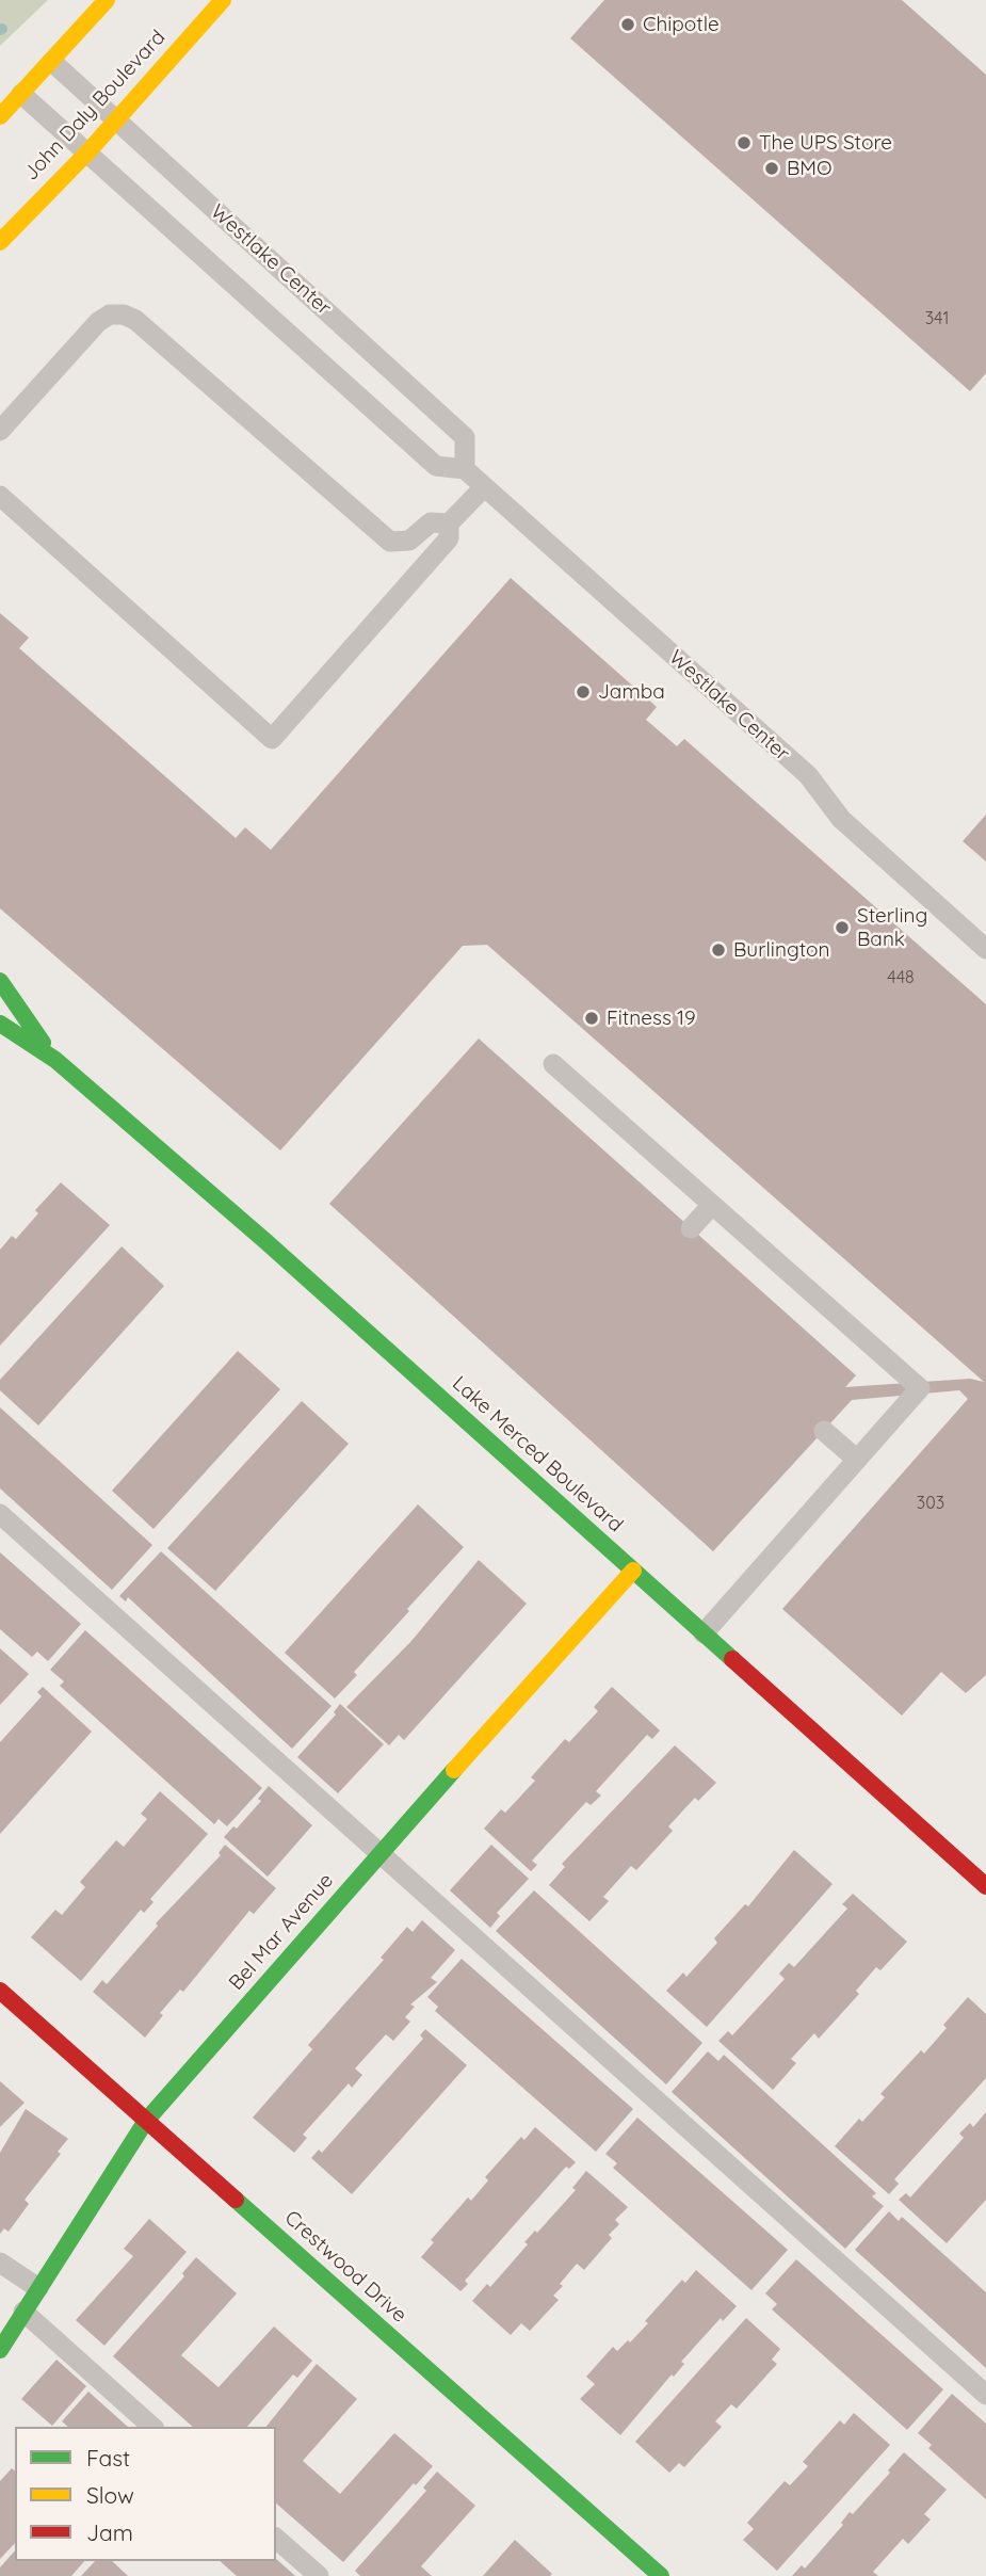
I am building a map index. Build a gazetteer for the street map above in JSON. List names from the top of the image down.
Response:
{
  "streets": {
    "street": [
      "John Daly Boulevard",
      "Lake Merced Boulevard",
      "Bel Mar Avenue",
      "Crestwood Drive"
    ],
    "lane": ["Westlake Center"]
  },
  "crossings": [
    ["John Daly Boulevard", "Westlake Center"],
    ["Lake Merced Boulevard", "Bel Mar Avenue"],
    ["Bel Mar Avenue", "Crestwood Drive"]
  ],
  "places": [
    "Chipotle",
    "The UPS Store",
    "BMO",
    "Jamba",
    "Sterling Bank",
    "Burlington",
    "Fitness 19"
  ],
  "house_numbers": ["341", "448", "303"],
  "legend": ["Fast", "Slow", "Jam"]
}
